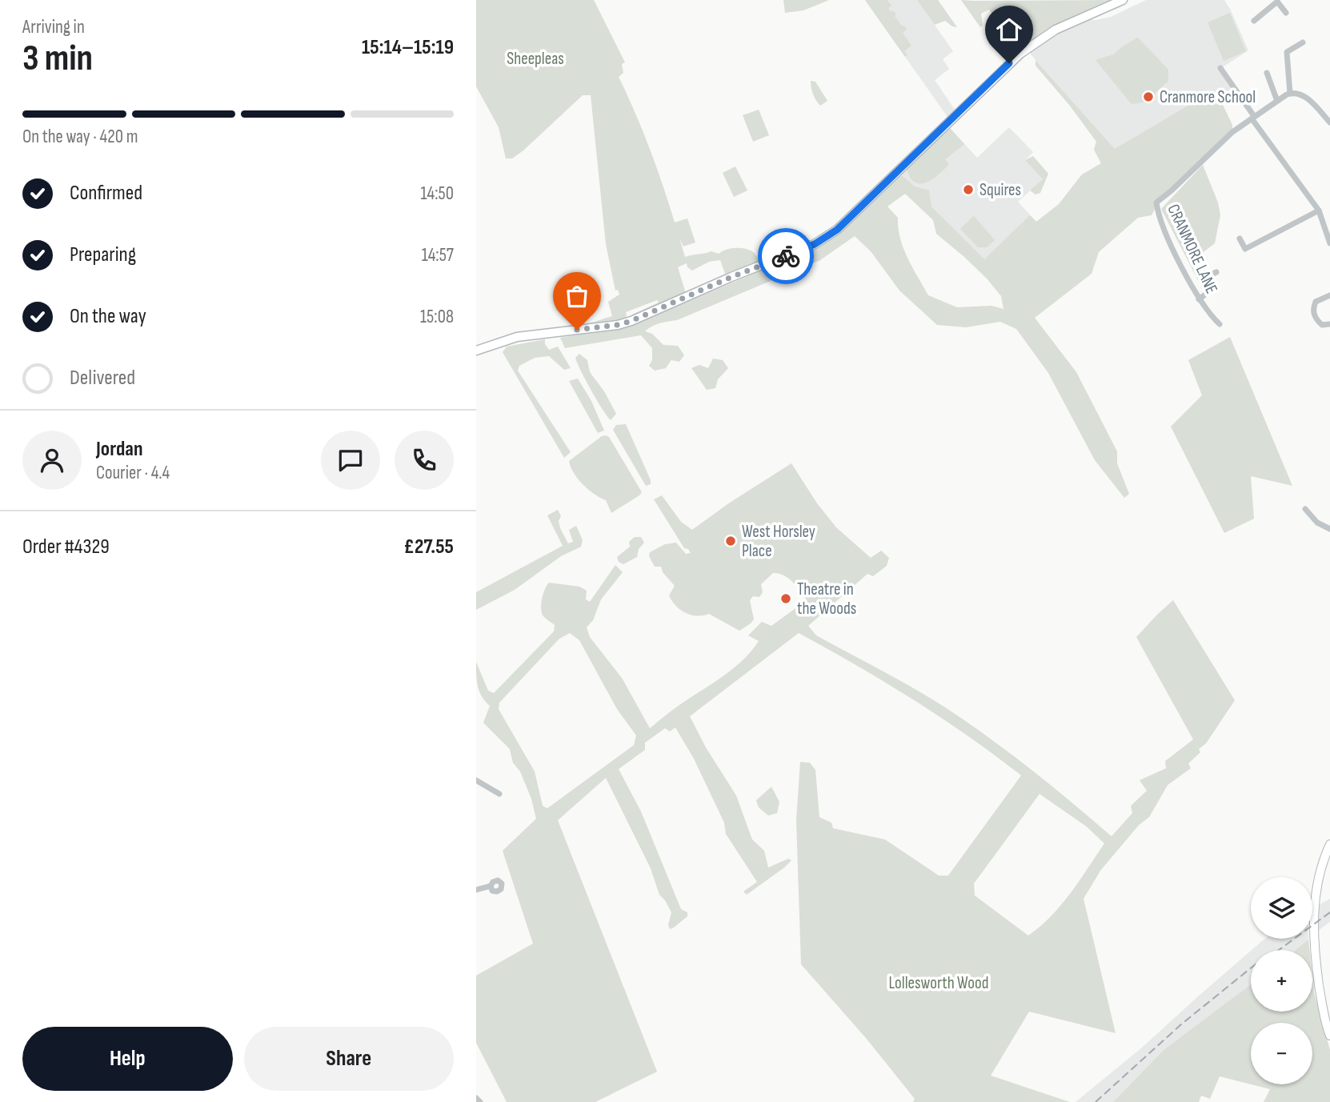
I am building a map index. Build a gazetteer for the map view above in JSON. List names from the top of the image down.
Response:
{
  "streets": {
    "street": ["CRANMORE LANE"]
  },
  "parks": ["Sheepleas", "Lollesworth Wood"],
  "places": [
    "Cranmore School",
    "Squires",
    "West Horsley Place",
    "Theatre in the Woods"
  ],
  "page": {
    "heading": ["3 min", "Arriving in", "15:14–15:19"],
    "panel": [
      "Jordan",
      "Courier · 4.4",
      "Order #4329",
      "£27.55"
    ],
    "bar": "On the way · 420 m",
    "list": [
      ["Confirmed", "14:50"],
      ["Preparing", "14:57"],
      ["On the way", "15:08"],
      "Delivered"
    ],
    "map_buttons": ["+", "−"],
    "buttons": ["Help", "Share"]
  }
}
